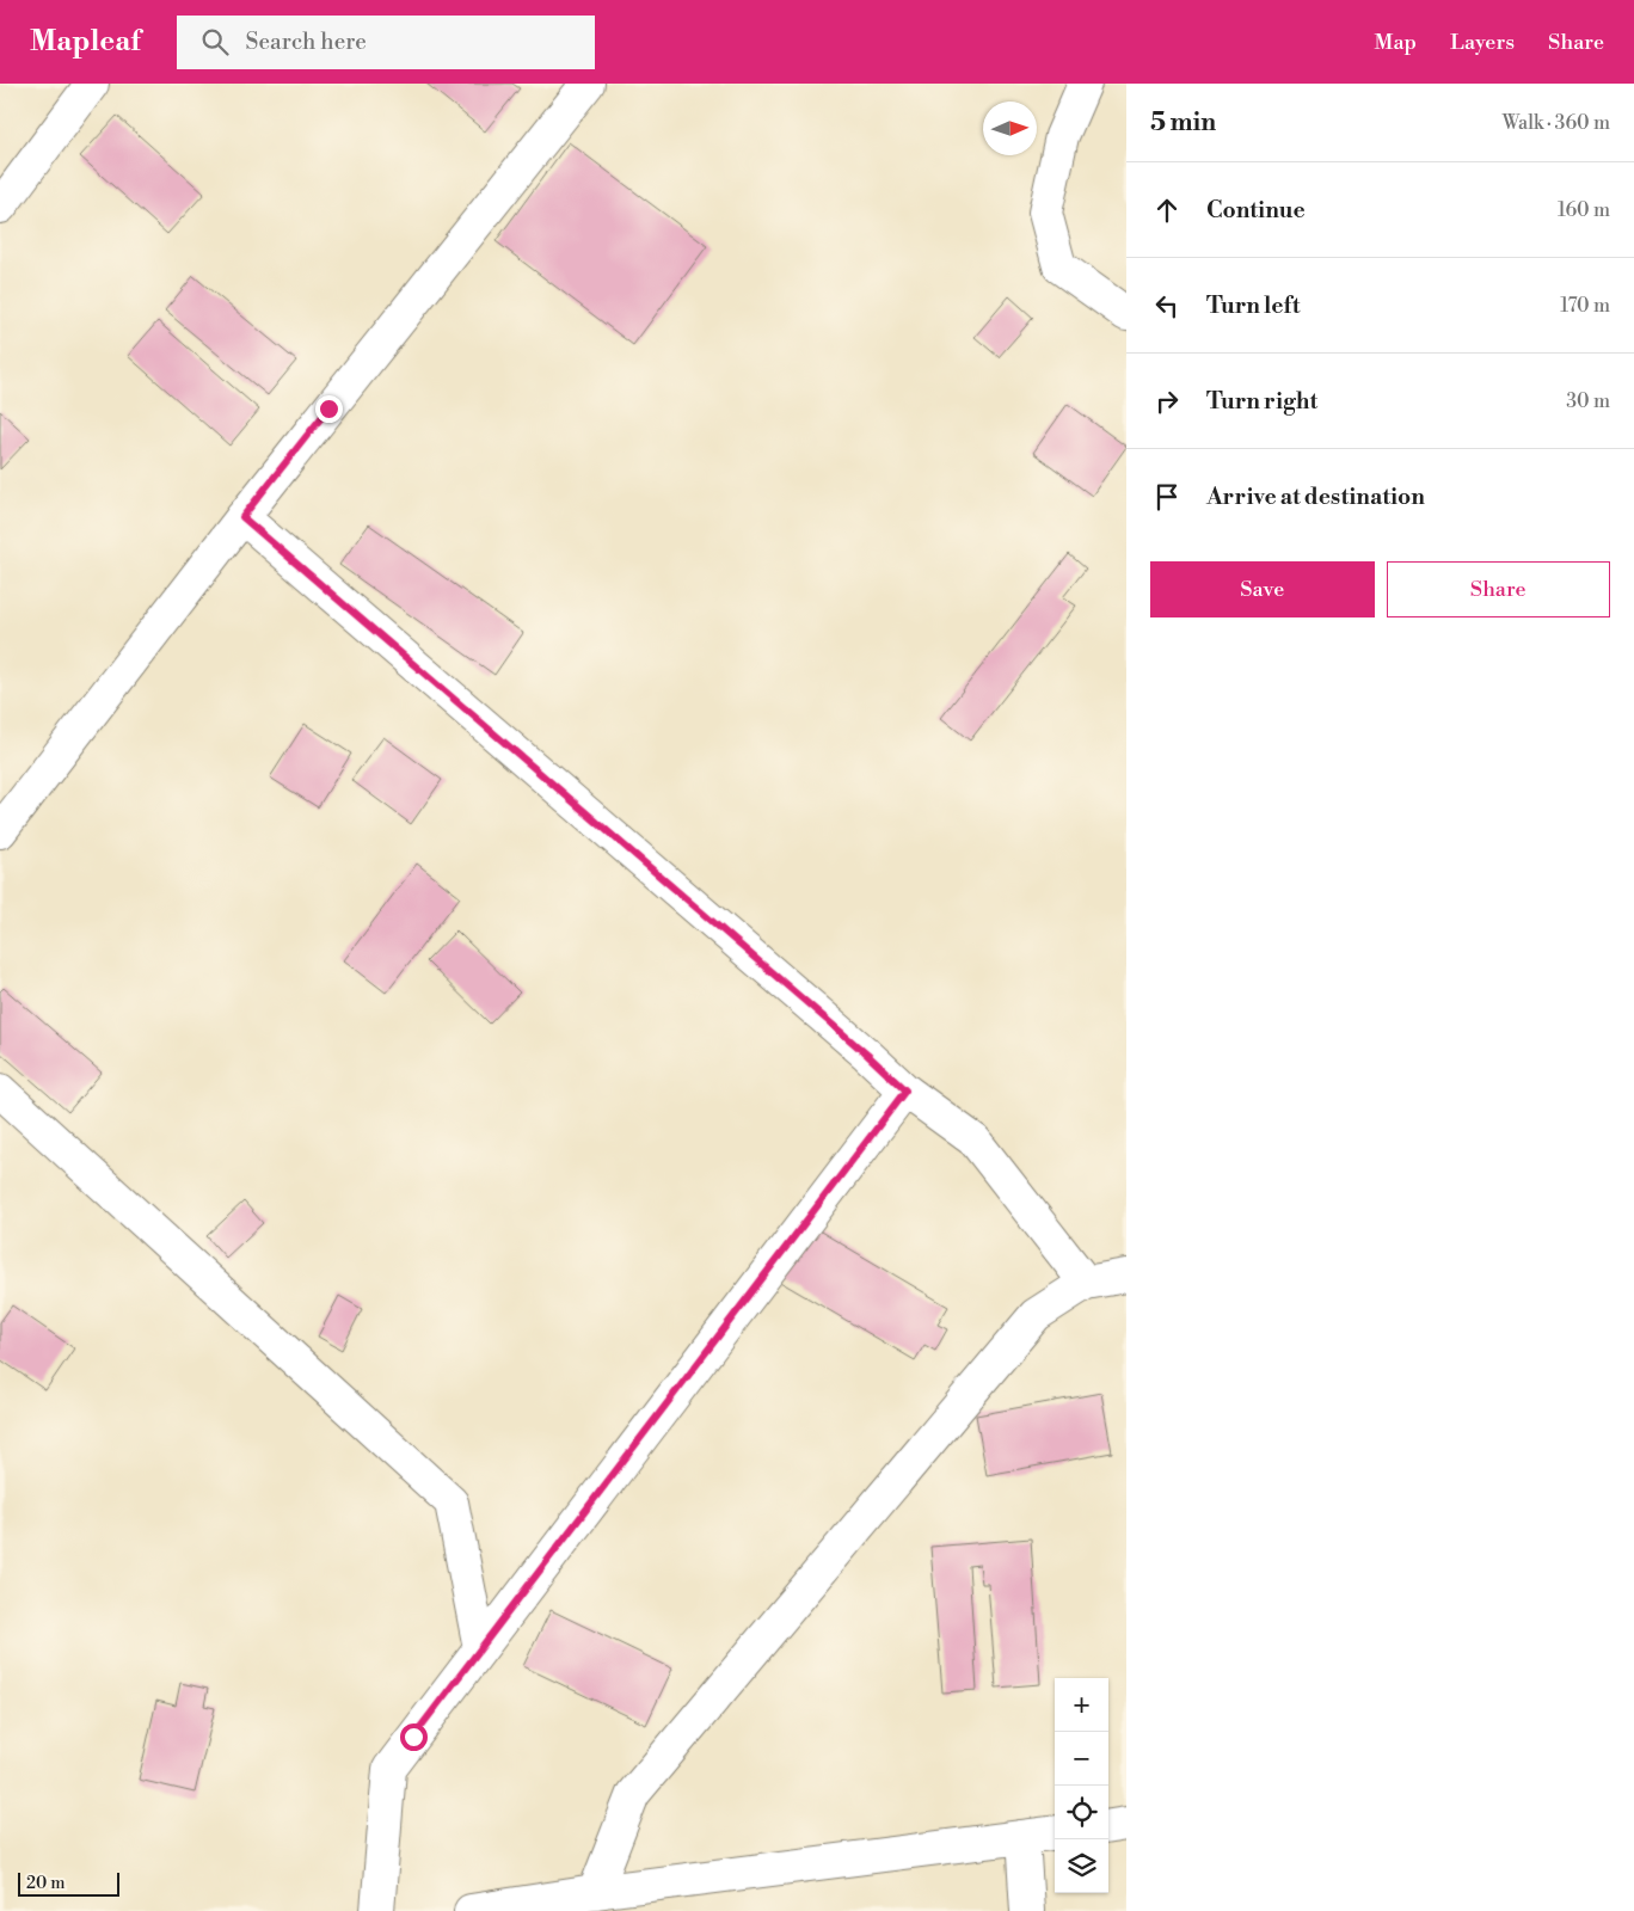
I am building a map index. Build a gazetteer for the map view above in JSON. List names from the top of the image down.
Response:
{
  "scale_bar": "20 m",
  "north": "right",
  "page": {
    "header": "Mapleaf",
    "search": "Search here",
    "nav": ["Map", "Layers", "Share"],
    "heading": ["5 min", "Walk · 360 m"],
    "list": [
      ["Continue", "160 m"],
      ["Turn left", "170 m"],
      ["Turn right", "30 m"],
      "Arrive at destination"
    ],
    "buttons": ["Save", "Share"],
    "map_buttons": ["+", "−"],
    "scale": "20 m"
  }
}
